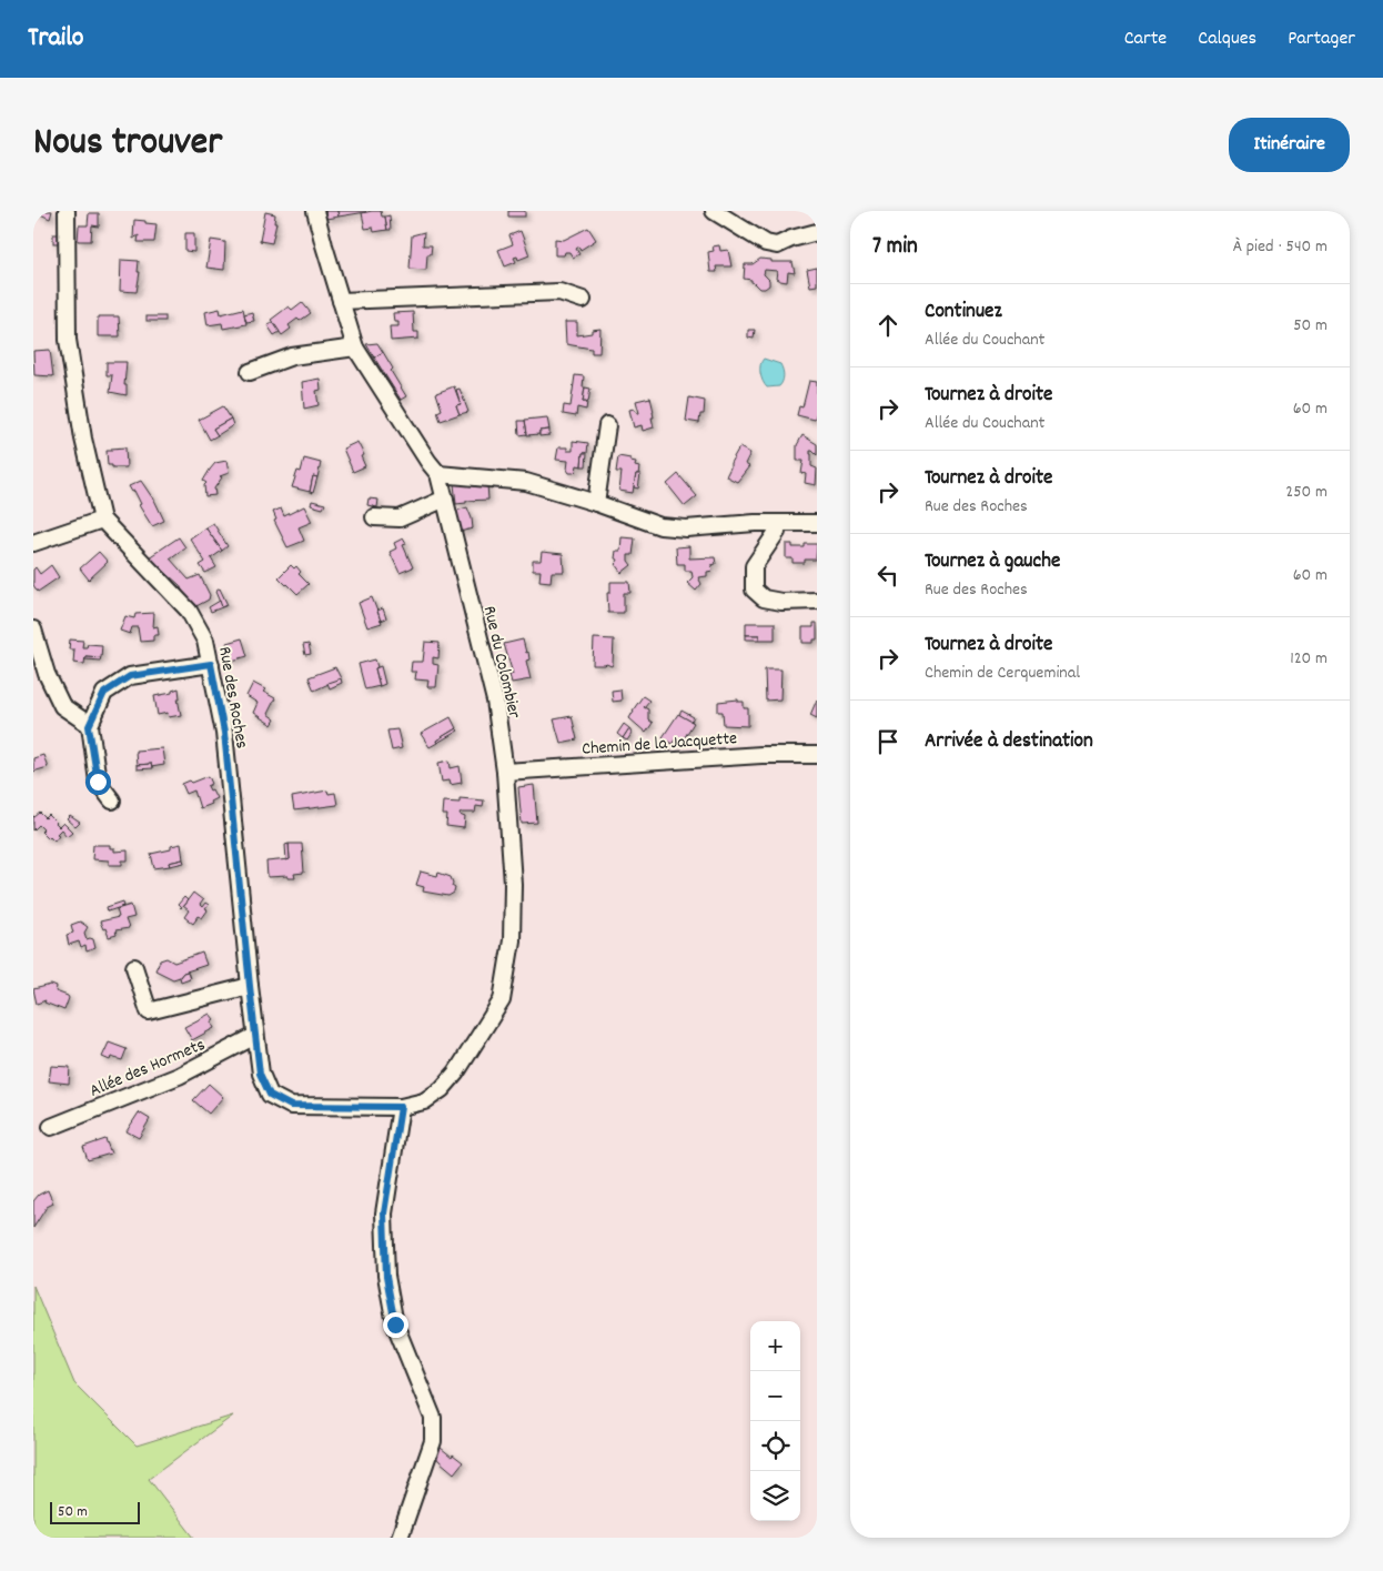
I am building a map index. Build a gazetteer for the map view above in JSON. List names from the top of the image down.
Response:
{
  "streets": {
    "street": [
      "Rue du Colombier",
      "Rue des Roches",
      "Chemin de la Jacquette",
      "Allée des Hormets"
    ]
  },
  "crossings": [
    ["Rue du Colombier", "Rue des Roches"],
    ["Rue du Colombier", "Chemin de la Jacquette"],
    ["Rue des Roches", "Allée des Hormets"]
  ],
  "scale_bar": "50 m",
  "page": {
    "header": "Trailo",
    "nav": ["Carte", "Calques", "Partager"],
    "title": "Nous trouver",
    "buttons": "Itinéraire",
    "heading": ["7 min", "À pied · 540 m"],
    "list": [
      ["Continuez", "Allée du Couchant", "50 m"],
      ["Tournez à droite", "Allée du Couchant", "60 m"],
      ["Tournez à droite", "Rue des Roches", "250 m"],
      ["Tournez à gauche", "Rue des Roches", "60 m"],
      ["Tournez à droite", "Chemin de Cerqueminal", "120 m"],
      "Arrivée à destination"
    ],
    "map_buttons": ["+", "−"],
    "scale": "50 m"
  }
}
